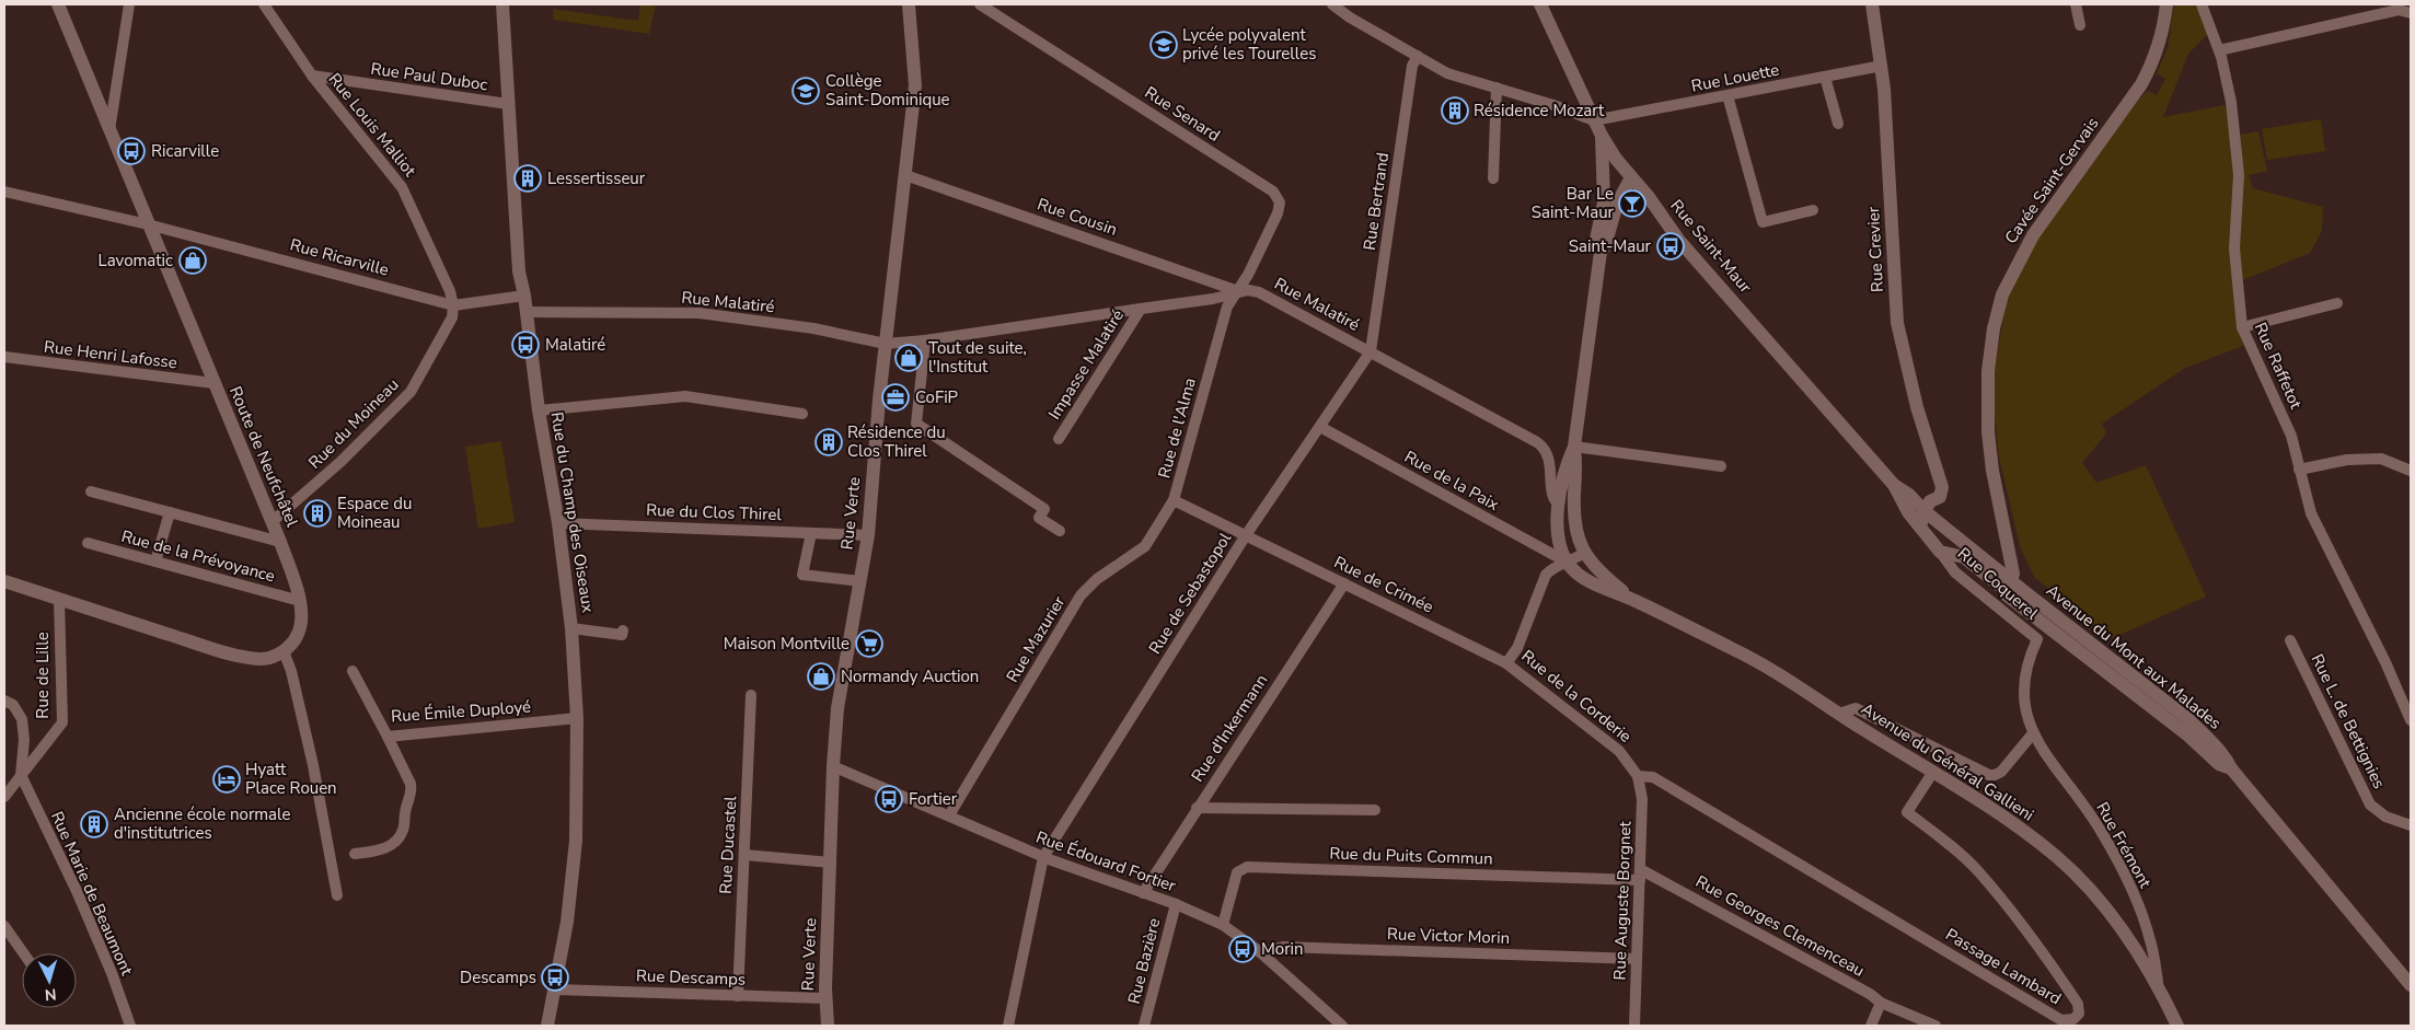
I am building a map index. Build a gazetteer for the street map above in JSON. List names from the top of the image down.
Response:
{
  "streets": {
    "street": [
      "Rue Paul Duboc",
      "Rue Louette",
      "Rue Senard",
      "Rue Louis Malliot",
      "Cavée Saint-Gervais",
      "Rue Bertrand",
      "Rue Cousin",
      "Rue Saint-Maur",
      "Rue Crevier",
      "Rue Ricarville",
      "Rue Malatiré",
      "Rue Henri Lafosse",
      "Impasse Malatiré",
      "Rue Raffetot",
      "Rue du Moineau",
      "Rue de l'Alma",
      "Route de Neufchâtel",
      "Rue de la Paix",
      "Rue du Champ des Oiseaux",
      "Rue du Clos Thirel",
      "Rue Verte",
      "Rue de la Prévoyance",
      "Rue Coquerel",
      "Rue de Crimée",
      "Rue de Sebastopol",
      "Rue Mazurier",
      "Avenue du Mont aux Malades",
      "Rue de Lille",
      "Rue de la Corderie",
      "Rue Émile Duployé",
      "Rue L. de Bettignies",
      "Rue d'Inkermann",
      "Avenue du Général Gallieni",
      "Rue Ducastel",
      "Rue Frémont",
      "Rue du Puits Commun",
      "Rue Édouard Fortier",
      "Rue Marie de Beaumont",
      "Rue Auguste Borgnet",
      "Rue Georges Clemenceau",
      "Rue Victor Morin",
      "Rue Bazière",
      "Passage Lambard",
      "Rue Descamps"
    ]
  },
  "crossings": [
    ["Rue Paul Duboc", "Rue Louis Malliot"],
    ["Rue Paul Duboc", "Rue du Champ des Oiseaux"],
    ["Rue Louette", "Rue Saint-Maur"],
    ["Rue Louette", "Rue Crevier"],
    ["Rue Senard", "Rue Cousin"],
    ["Rue Senard", "Rue Malatiré"],
    ["Rue Senard", "Rue de l'Alma"],
    ["Rue Louis Malliot", "Rue Ricarville"],
    ["Rue Louis Malliot", "Rue du Moineau"],
    ["Cavée Saint-Gervais", "Rue Saint-Maur"],
    ["Cavée Saint-Gervais", "Avenue du Mont aux Malades"],
    ["Rue Bertrand", "Rue Malatiré"],
    ["Rue Bertrand", "Rue de Sebastopol"],
    ["Rue Cousin", "Rue Malatiré"],
    ["Rue Cousin", "Rue de l'Alma"],
    ["Rue Cousin", "Rue Verte"],
    ["Rue Saint-Maur", "Rue Crevier"],
    ["Rue Saint-Maur", "Rue Coquerel"],
    ["Rue Saint-Maur", "Avenue du Mont aux Malades"],
    ["Rue Ricarville", "Rue du Moineau"],
    ["Rue Ricarville", "Route de Neufchâtel"],
    ["Rue Ricarville", "Rue du Champ des Oiseaux"],
    ["Rue Malatiré", "Impasse Malatiré"],
    ["Rue Malatiré", "Rue de l'Alma"],
    ["Rue Malatiré", "Rue du Champ des Oiseaux"],
    ["Rue Malatiré", "Rue Verte"],
    ["Rue Malatiré", "Rue de Sebastopol"],
    ["Rue Henri Lafosse", "Route de Neufchâtel"],
    ["Rue du Moineau", "Route de Neufchâtel"],
    ["Rue de l'Alma", "Rue de Crimée"],
    ["Rue de l'Alma", "Rue de Sebastopol"],
    ["Rue de l'Alma", "Rue Mazurier"],
    ["Route de Neufchâtel", "Rue de la Prévoyance"],
    ["Rue de la Paix", "Rue de Sebastopol"],
    ["Rue de la Paix", "Rue de la Corderie"],
    ["Rue du Champ des Oiseaux", "Rue du Clos Thirel"],
    ["Rue du Champ des Oiseaux", "Rue Émile Duployé"],
    ["Rue du Champ des Oiseaux", "Rue Descamps"],
    ["Rue du Clos Thirel", "Rue Verte"],
    ["Rue Verte", "Rue Édouard Fortier"],
    ["Rue Verte", "Rue Descamps"],
    ["Rue Coquerel", "Rue Frémont"],
    ["Rue de Crimée", "Rue de Sebastopol"],
    ["Rue de Crimée", "Rue de la Corderie"],
    ["Rue de Crimée", "Rue d'Inkermann"],
    ["Rue de Sebastopol", "Rue Édouard Fortier"],
    ["Rue Mazurier", "Rue Édouard Fortier"],
    ["Rue de Lille", "Rue Marie de Beaumont"],
    ["Rue de la Corderie", "Rue Auguste Borgnet"],
    ["Rue de la Corderie", "Passage Lambard"],
    ["Rue d'Inkermann", "Rue Édouard Fortier"],
    ["Avenue du Général Gallieni", "Rue Frémont"],
    ["Avenue du Général Gallieni", "Passage Lambard"],
    ["Rue Ducastel", "Rue Descamps"],
    ["Rue du Puits Commun", "Rue Édouard Fortier"],
    ["Rue du Puits Commun", "Rue Auguste Borgnet"],
    ["Rue du Puits Commun", "Rue Georges Clemenceau"],
    ["Rue Édouard Fortier", "Rue Victor Morin"],
    ["Rue Édouard Fortier", "Rue Bazière"],
    ["Rue Auguste Borgnet", "Rue Georges Clemenceau"],
    ["Rue Auguste Borgnet", "Rue Victor Morin"],
    ["Rue Auguste Borgnet", "Passage Lambard"]
  ],
  "places": {
    "school or university": ["Lycée polyvalent privé les Tourelles", "Collège Saint-Dominique"],
    "building": [
      "Résidence Mozart",
      "Lessertisseur",
      "Résidence du Clos Thirel",
      "Espace du Moineau",
      "Ancienne école normale d'institutrices"
    ],
    "bus stop": [
      "Ricarville",
      "Saint-Maur",
      "Malatiré",
      "Fortier",
      "Morin",
      "Descamps"
    ],
    "bar": ["Bar Le Saint-Maur"],
    "shop": ["Lavomatic", "Tout de suite, l'Institut", "Normandy Auction"],
    "office": ["CoFiP"],
    "supermarket": ["Maison Montville"],
    "hotel": ["Hyatt Place Rouen"]
  },
  "north": "bottom"
}
